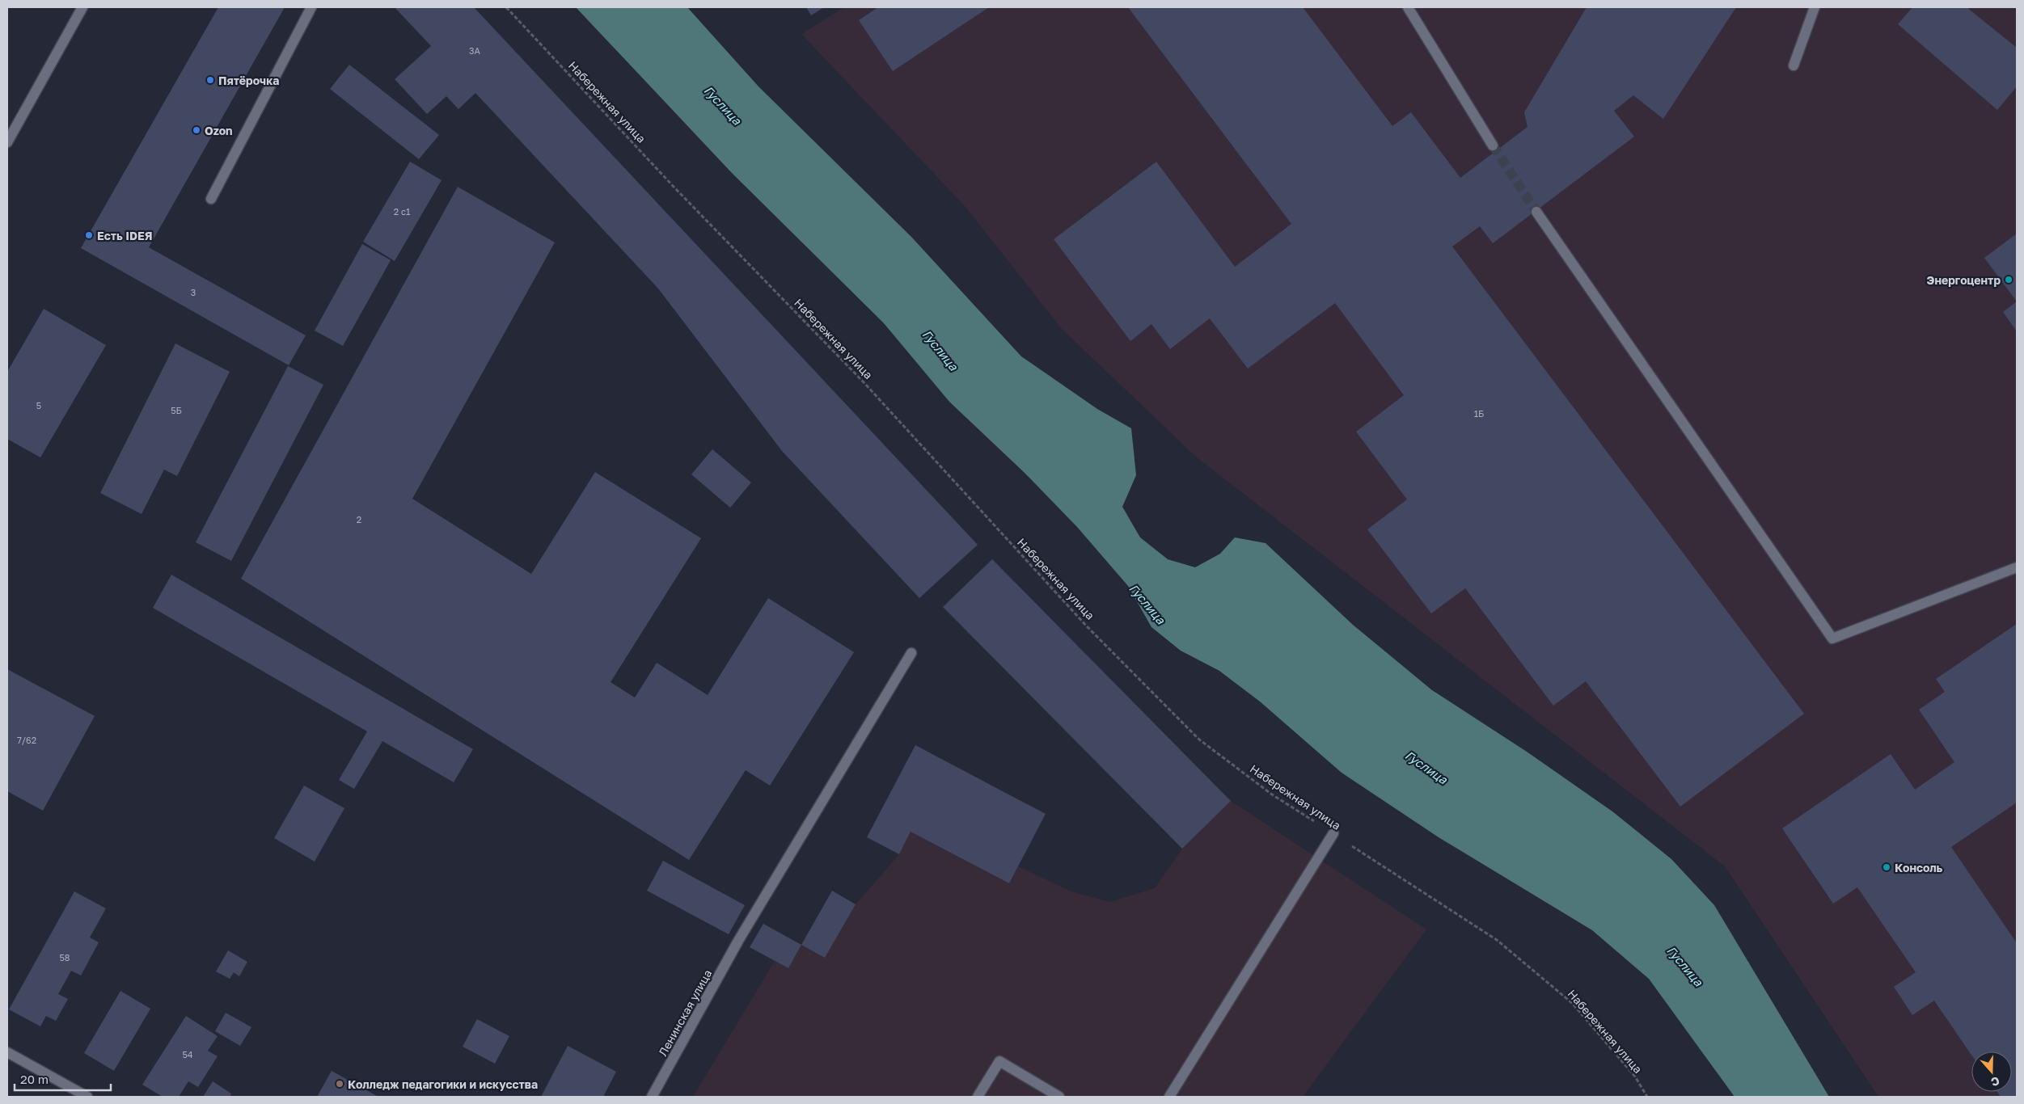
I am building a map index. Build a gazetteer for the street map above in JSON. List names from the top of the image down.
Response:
{
  "streets": {
    "street": ["Ленинская улица"],
    "path": ["Набережная улица"]
  },
  "water": ["Гуслица"],
  "places": [
    "Пятёрочка",
    "Ozon",
    "Есть IDЕЯ",
    "Энергоцентр",
    "Консоль",
    "Колледж педагогики и искусства"
  ],
  "house_numbers": [
    "3А",
    "2 с1",
    "3",
    "5",
    "5Б",
    "1Б",
    "2",
    "7/62",
    "58",
    "54"
  ],
  "scale_bar": "20 m",
  "north": "bottom"
}
